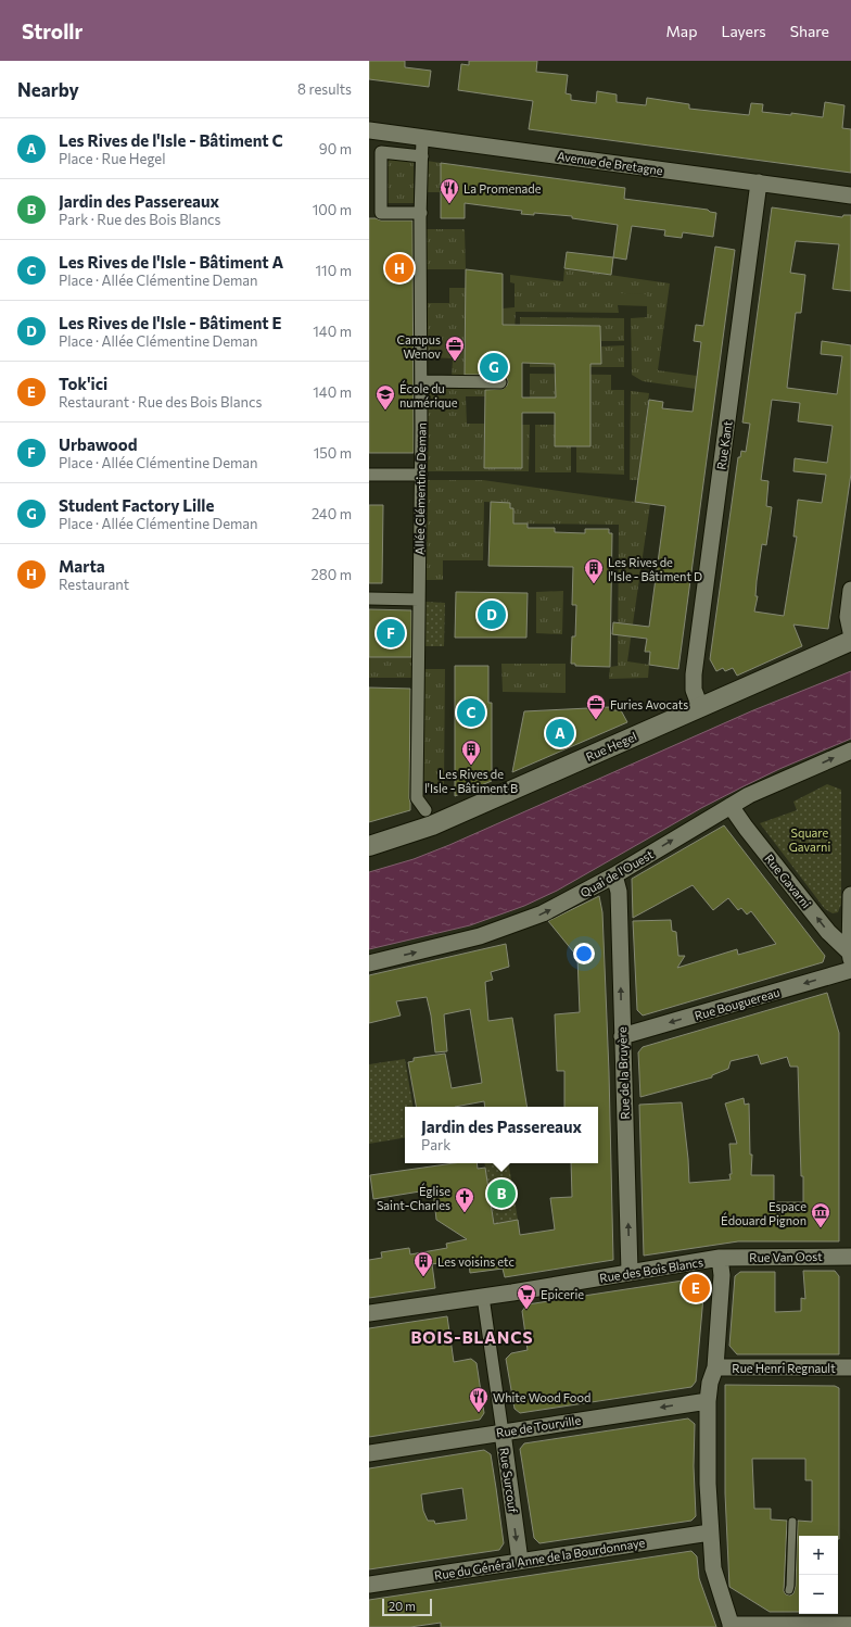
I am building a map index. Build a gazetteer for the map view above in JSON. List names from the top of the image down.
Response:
{
  "streets": {
    "street": [
      "Avenue de Bretagne",
      "Rue Kant",
      "Allée Clémentine Deman",
      "Rue Hegel",
      "Quai de l'Ouest",
      "Rue Gavarni",
      "Rue Bouguereau",
      "Rue de la Bruyère",
      "Rue Van Oost",
      "Rue des Bois Blancs",
      "Rue Henri Regnault",
      "Rue de Tourville",
      "Rue Surcouf",
      "Rue du Général Anne de la Bourdonnaye"
    ]
  },
  "crossings": [
    ["Avenue de Bretagne", "Rue Kant"],
    ["Avenue de Bretagne", "Allée Clémentine Deman"],
    ["Rue Kant", "Rue Hegel"],
    ["Quai de l'Ouest", "Rue Gavarni"],
    ["Quai de l'Ouest", "Rue de la Bruyère"],
    ["Rue Bouguereau", "Rue de la Bruyère"],
    ["Rue de la Bruyère", "Rue des Bois Blancs"],
    ["Rue Van Oost", "Rue des Bois Blancs"],
    ["Rue des Bois Blancs", "Rue Henri Regnault"],
    ["Rue des Bois Blancs", "Rue de Tourville"],
    ["Rue des Bois Blancs", "Rue Surcouf"],
    ["Rue des Bois Blancs", "Rue du Général Anne de la Bourdonnaye"],
    ["Rue de Tourville", "Rue Surcouf"],
    ["Rue Surcouf", "Rue du Général Anne de la Bourdonnaye"]
  ],
  "one_way": [
    "Quai de l'Ouest",
    "Rue Gavarni",
    "Rue Bouguereau",
    "Rue de la Bruyère",
    "Rue de Tourville",
    "Rue Surcouf"
  ],
  "districts": ["BOIS-BLANCS"],
  "parks": ["Square Gavarni"],
  "places": {
    "restaurant": ["La Promenade", "White Wood Food"],
    "office": ["Campus Wenov", "Furies Avocats"],
    "school or university": ["École du numérique"],
    "building": ["Les Rives de l'Isle - Bâtiment D", "Les Rives de l'Isle - Bâtiment B", "Les voisins etc"],
    "church": ["Église Saint-Charles"],
    "museum": ["Espace Édouard Pignon"],
    "supermarket": ["Epicerie"]
  },
  "scale_bar": "20 m",
  "page": {
    "header": "Strollr",
    "nav": ["Map", "Layers", "Share"],
    "heading": ["Nearby", "8 results"],
    "list": [
      {
        "mark": "A",
        "name": "Les Rives de l'Isle - Bâtiment C",
        "note": "Place · Rue Hegel",
        "value": "90 m"
      },
      {
        "mark": "B",
        "name": "Jardin des Passereaux",
        "note": "Park · Rue des Bois Blancs",
        "value": "100 m"
      },
      {
        "mark": "C",
        "name": "Les Rives de l'Isle - Bâtiment A",
        "note": "Place · Allée Clémentine Deman",
        "value": "110 m"
      },
      {
        "mark": "D",
        "name": "Les Rives de l'Isle - Bâtiment E",
        "note": "Place · Allée Clémentine Deman",
        "value": "140 m"
      },
      {
        "mark": "E",
        "name": "Tok'ici",
        "note": "Restaurant · Rue des Bois Blancs",
        "value": "140 m"
      },
      {
        "mark": "F",
        "name": "Urbawood",
        "note": "Place · Allée Clémentine Deman",
        "value": "150 m"
      },
      {
        "mark": "G",
        "name": "Student Factory Lille",
        "note": "Place · Allée Clémentine Deman",
        "value": "240 m"
      },
      {
        "mark": "H",
        "name": "Marta",
        "note": "Restaurant",
        "value": "280 m"
      }
    ],
    "pins": [
      "H",
      "G",
      "D",
      "F",
      "C",
      "A",
      "B",
      "E"
    ],
    "popup": ["Jardin des Passereaux", "Park"],
    "map_buttons": ["+", "−"],
    "scale": "20 m"
  }
}
